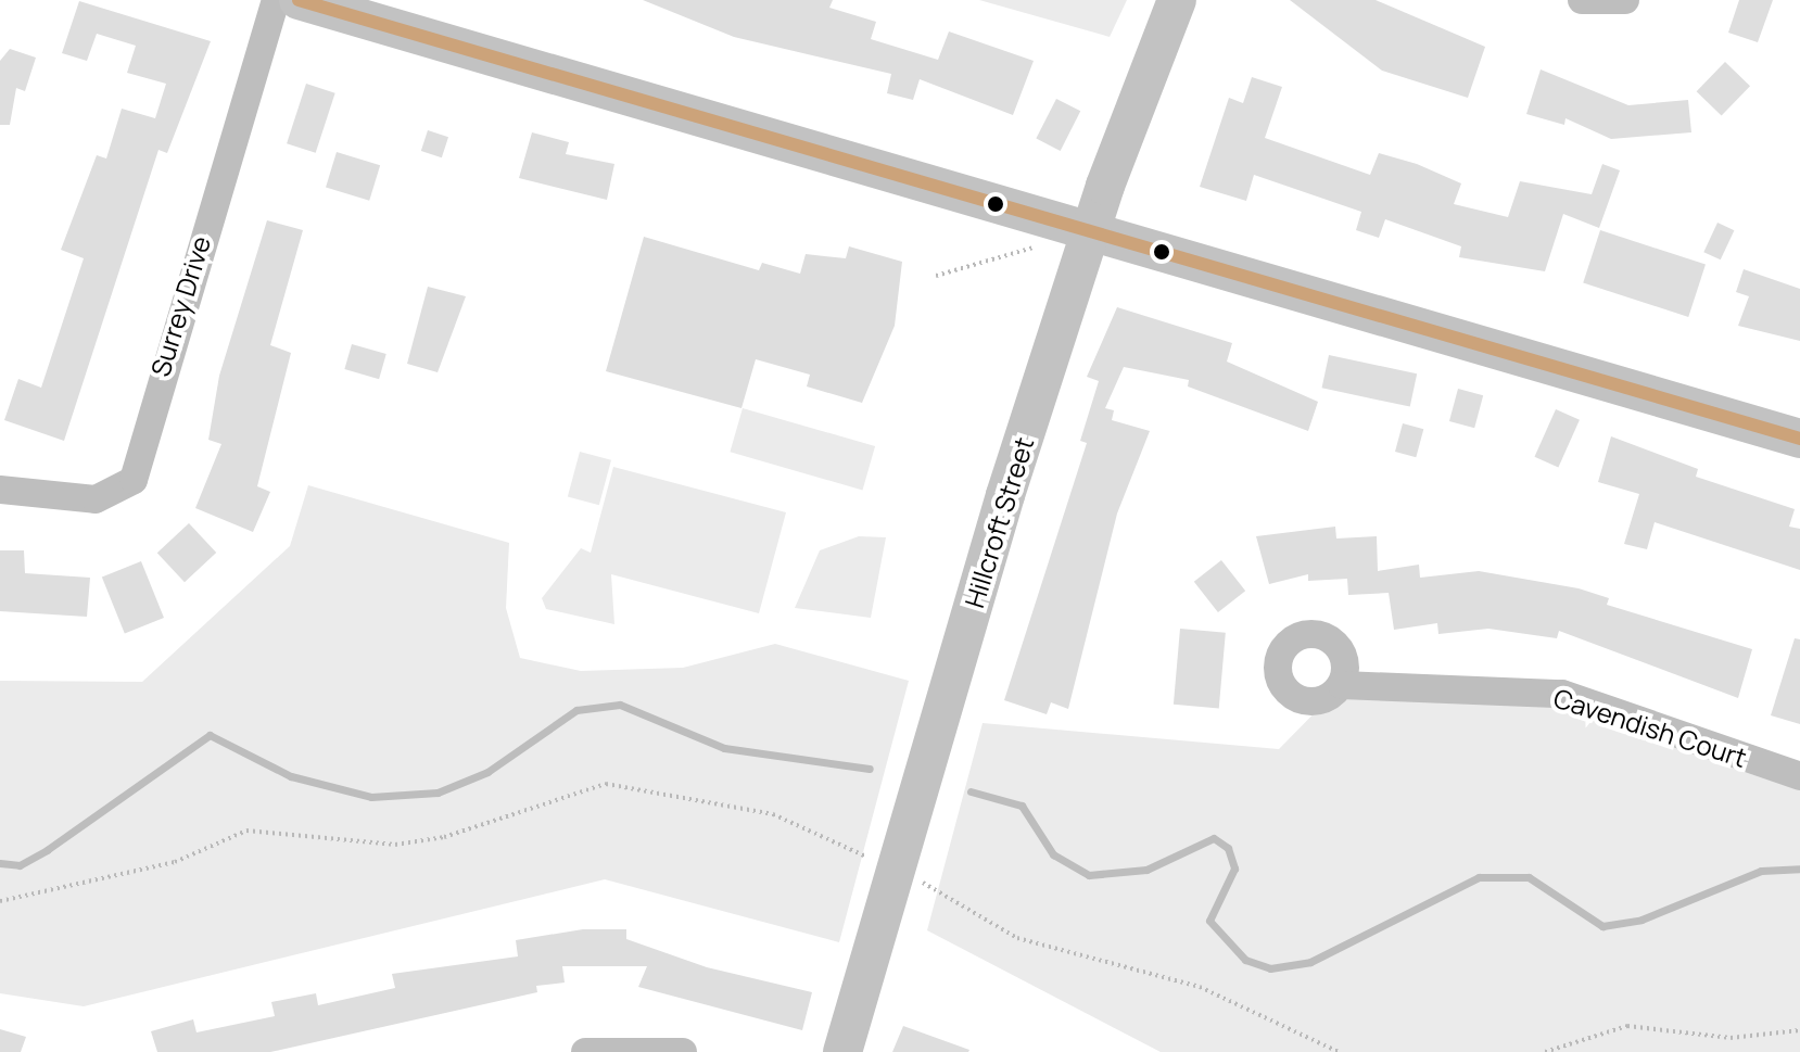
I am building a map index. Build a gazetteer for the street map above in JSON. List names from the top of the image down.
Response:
{
  "streets": {
    "main road": ["Hillcroft Street"],
    "street": ["Surrey Drive", "Cavendish Court"]
  }
}
